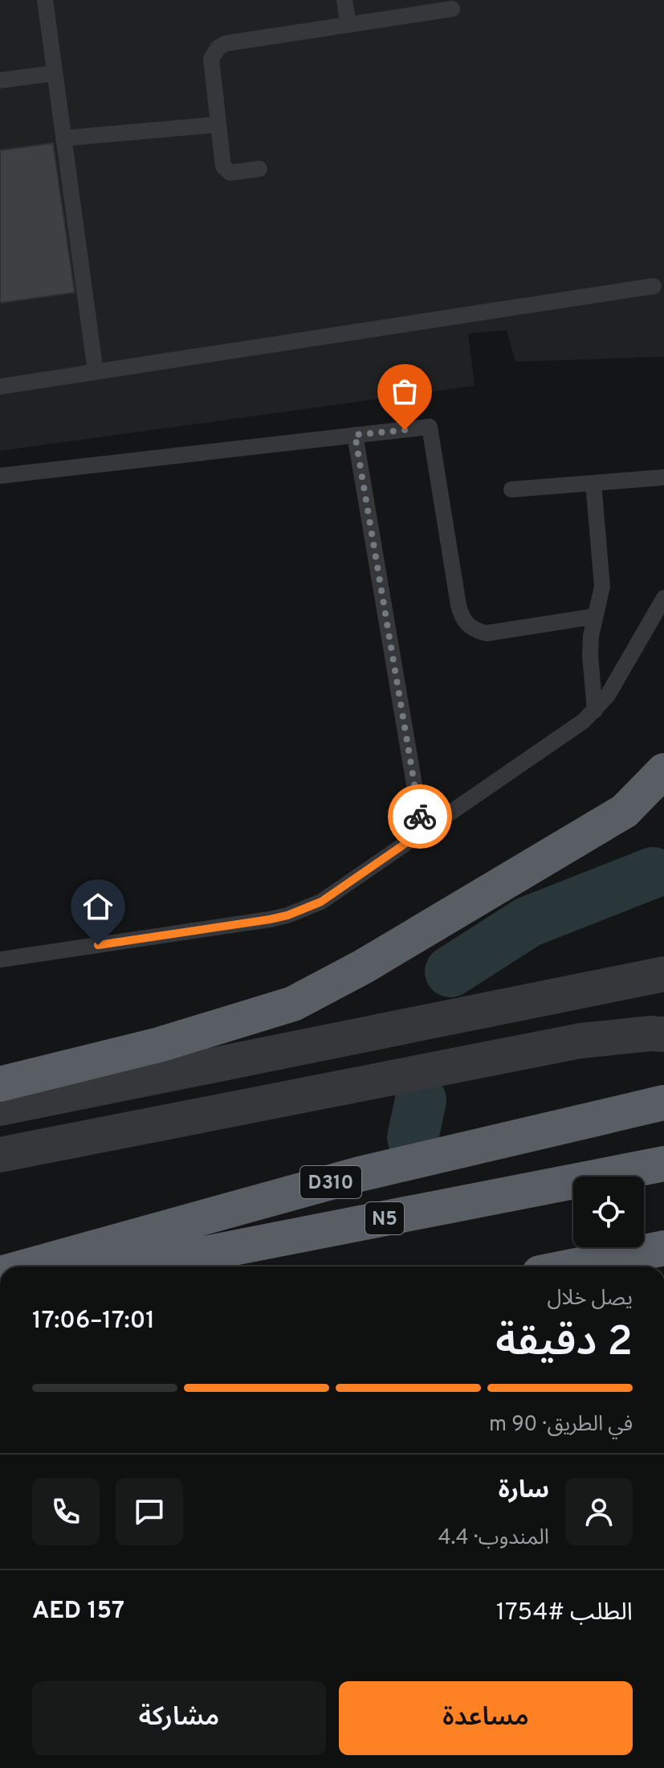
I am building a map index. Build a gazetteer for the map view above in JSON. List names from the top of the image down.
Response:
{
  "streets": {
    "highway": ["D310", "N5"]
  },
  "page": {
    "heading": ["2 دقيقة", "يصل خلال", "17:01–17:06"],
    "panel": [
      "سارة",
      "المندوب · 4.4",
      "الطلب #1754",
      "AED 157"
    ],
    "bar": "في الطريق · 90 m",
    "buttons": ["مساعدة", "مشاركة"]
  }
}
